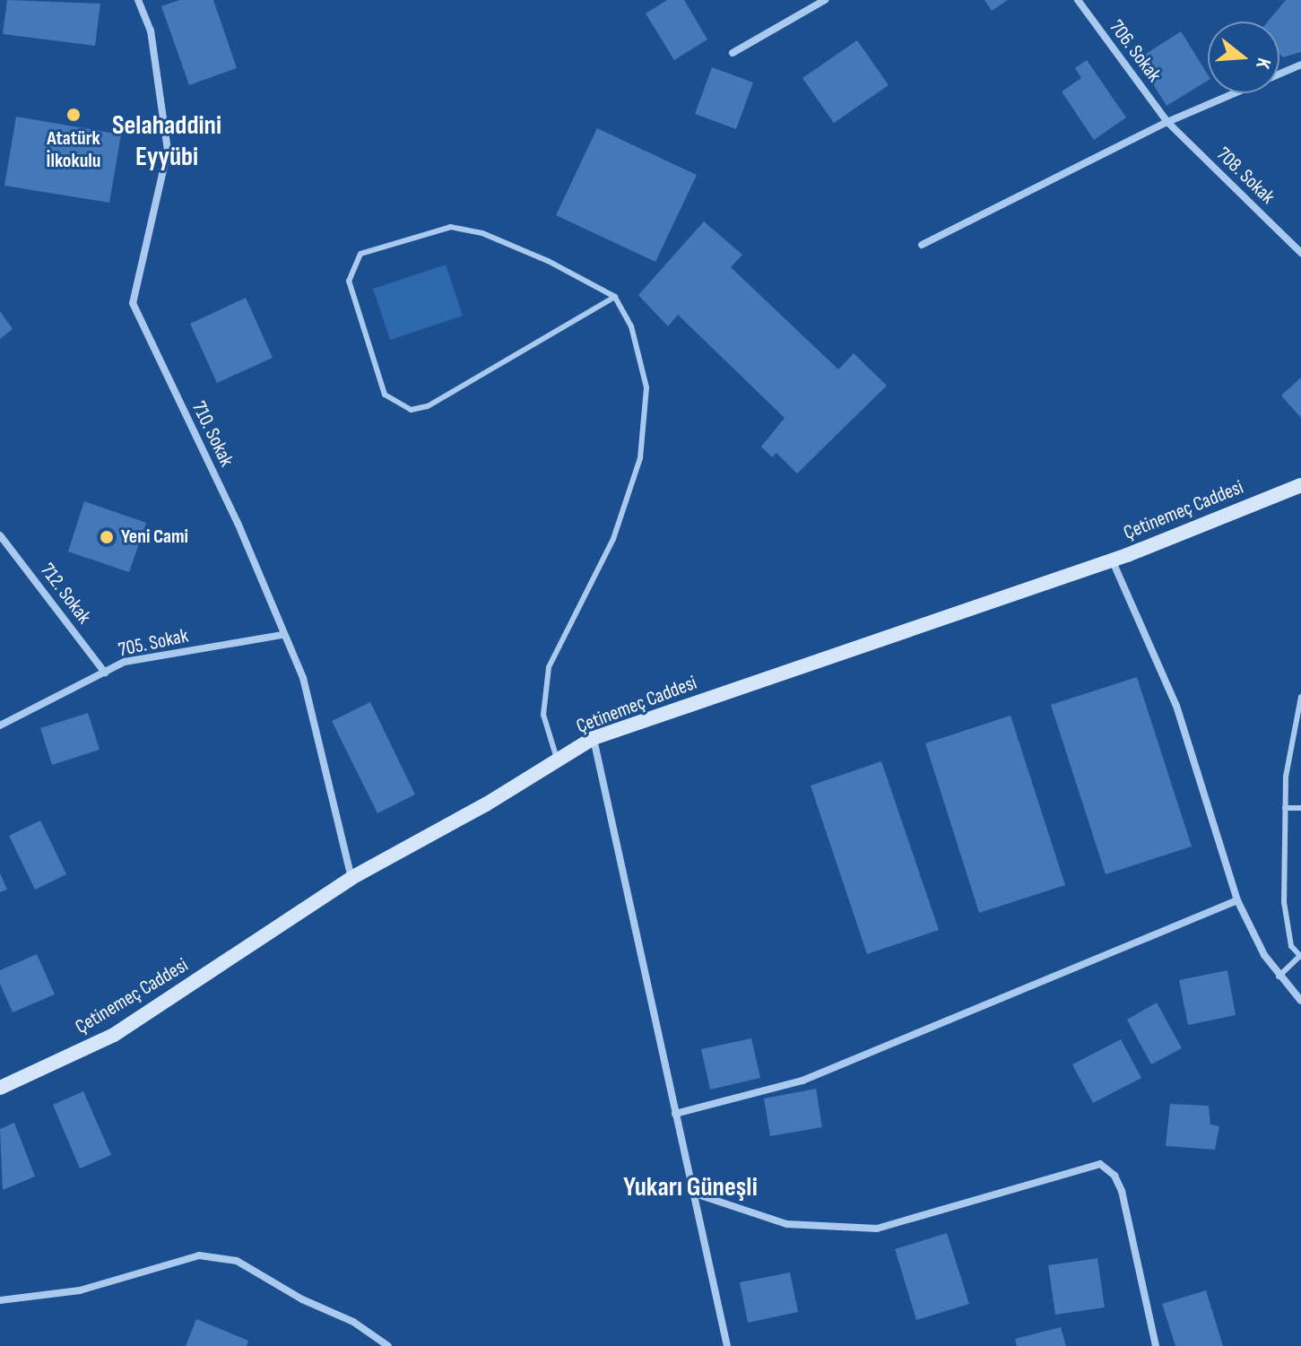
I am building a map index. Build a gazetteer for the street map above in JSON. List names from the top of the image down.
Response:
{
  "streets": {
    "main road": ["Çetinemeç Caddesi"],
    "street": [
      "706. Sokak",
      "708. Sokak",
      "710. Sokak",
      "712. Sokak",
      "705. Sokak"
    ]
  },
  "crossings": [
    ["706. Sokak", "708. Sokak"],
    ["710. Sokak", "Çetinemeç Caddesi"],
    ["710. Sokak", "705. Sokak"],
    ["712. Sokak", "705. Sokak"]
  ],
  "districts": ["Selahaddini Eyyübi", "Yukarı Güneşli"],
  "places": ["Atatürk İlkokulu", "Yeni Cami"],
  "north": "right"
}
